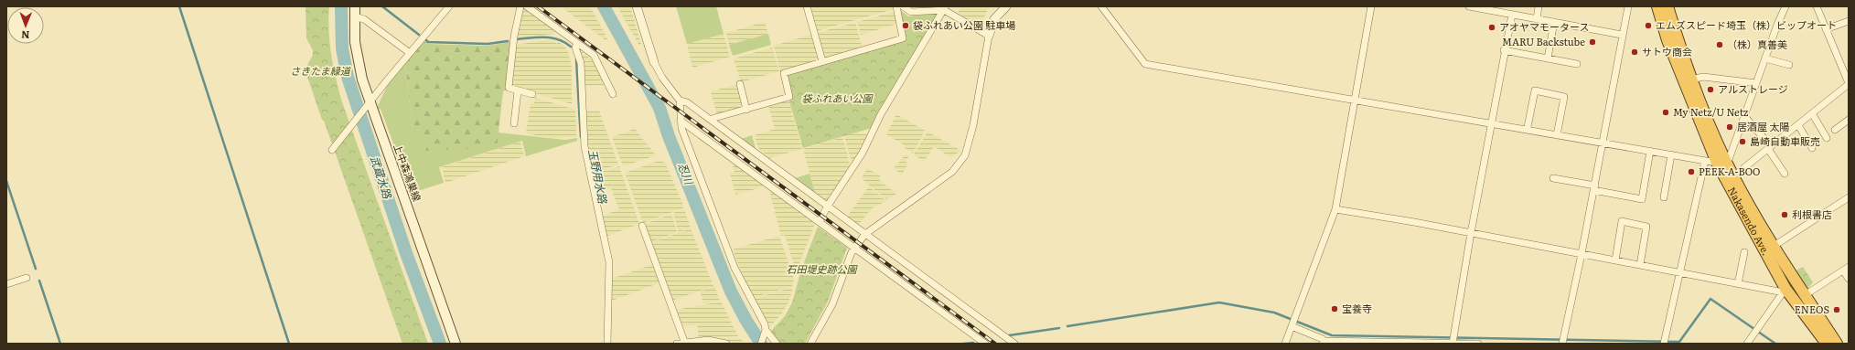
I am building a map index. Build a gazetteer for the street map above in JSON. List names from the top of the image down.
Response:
{
  "streets": {
    "highway": ["Nakasendo Ave."],
    "main road": ["上中森鴻巣線"]
  },
  "water": ["忍川", "玉野用水路", "武蔵水路"],
  "parks": ["さきたま緑道", "袋ふれあい公園", "石田堤史跡公園"],
  "places": [
    "袋ふれあい公園 駐車場",
    "エムズスピード埼玉（株）ビップオート",
    "アオヤマモータース",
    "MARU Backstube",
    "（株）真善美",
    "サトウ商会",
    "アルストレージ",
    "My Netz/U Netz",
    "居酒屋 太陽",
    "島崎自動車販売",
    "PEEK-A-BOO",
    "利根書店",
    "宝養寺",
    "ENEOS"
  ],
  "north": "bottom"
}
